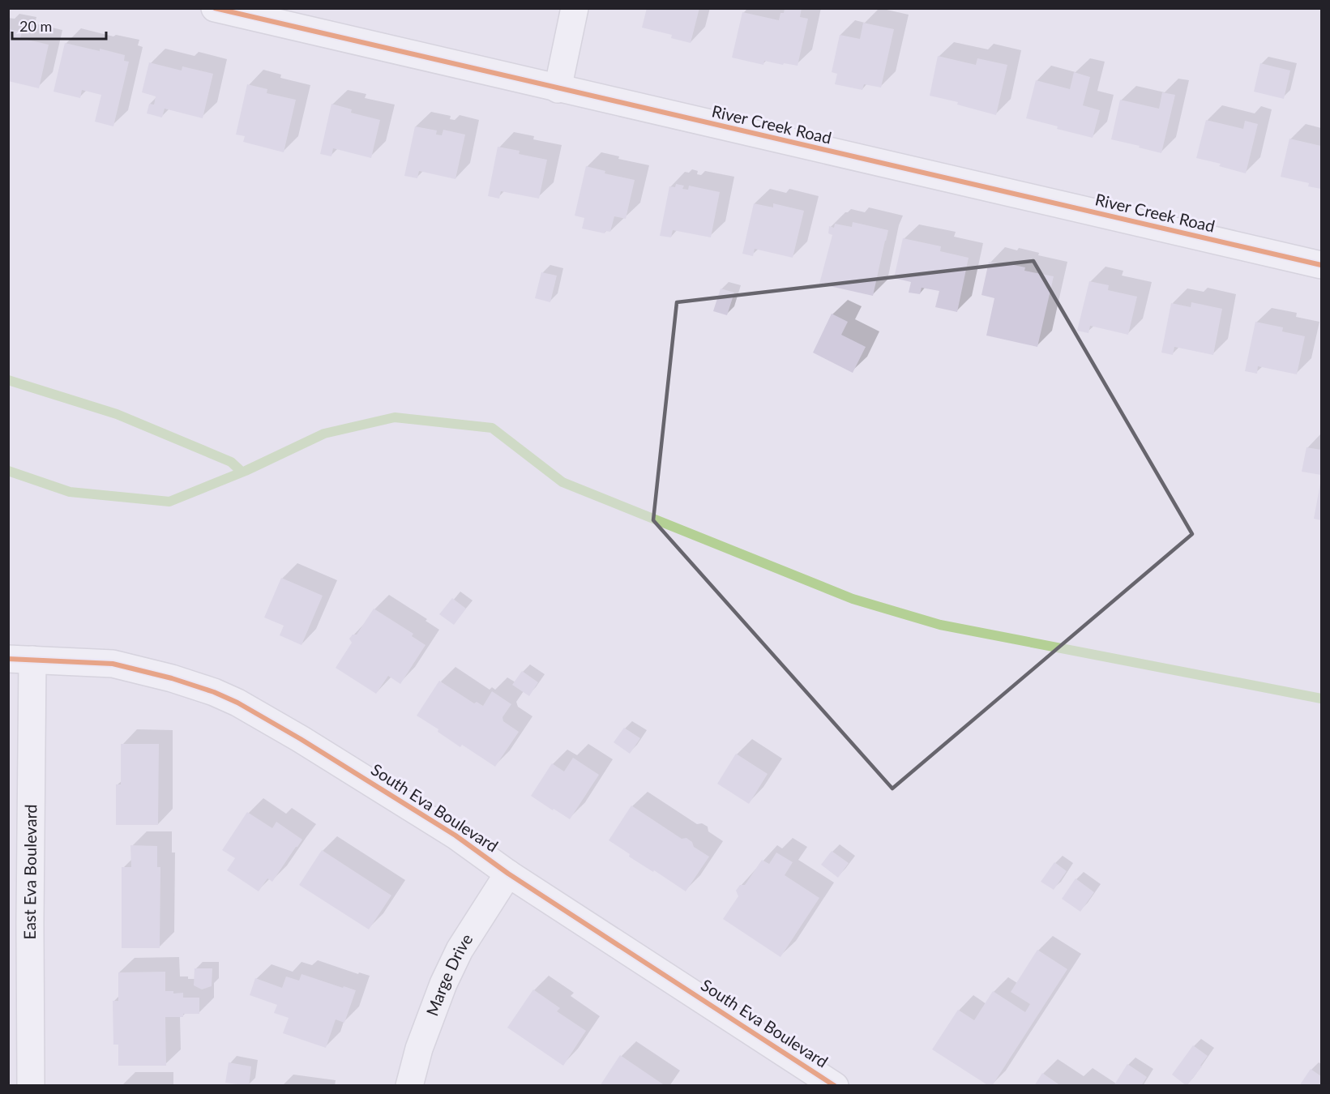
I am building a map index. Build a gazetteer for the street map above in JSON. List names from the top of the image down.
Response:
{
  "streets": {
    "street": [
      "River Creek Road",
      "South Eva Boulevard",
      "East Eva Boulevard",
      "Marge Drive"
    ]
  },
  "crossings": [
    ["South Eva Boulevard", "East Eva Boulevard"],
    ["South Eva Boulevard", "Marge Drive"]
  ],
  "scale_bar": "20 m"
}
